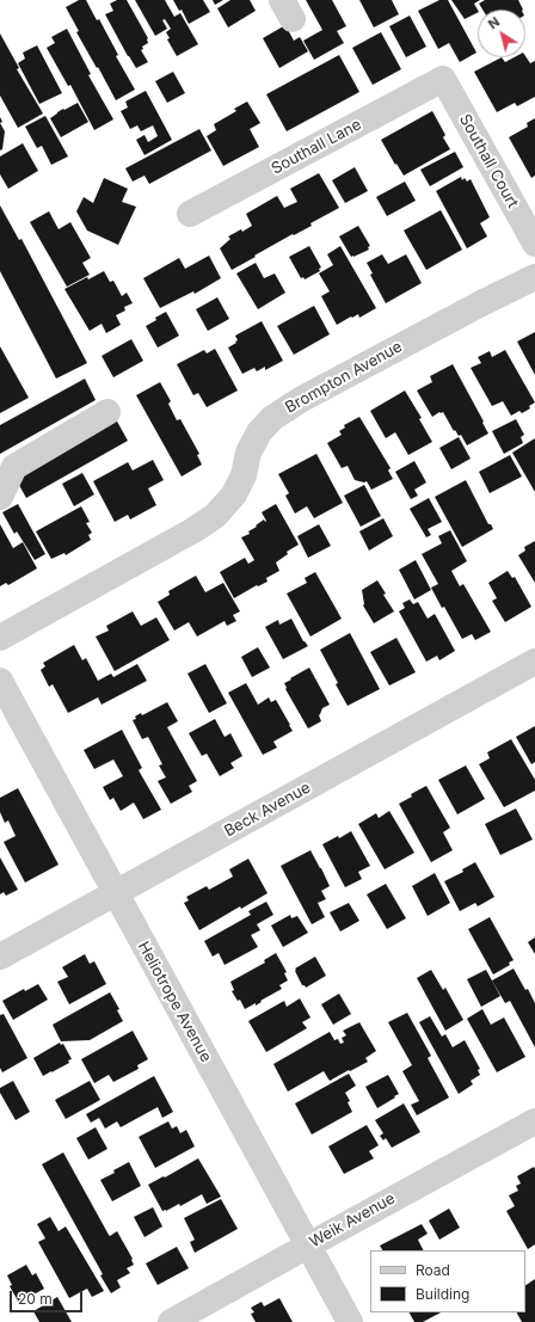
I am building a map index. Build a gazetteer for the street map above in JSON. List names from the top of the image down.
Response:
{
  "streets": {
    "street": [
      "Southall Lane",
      "Southall Court",
      "Brompton Avenue",
      "Beck Avenue",
      "Heliotrope Avenue",
      "Weik Avenue"
    ]
  },
  "crossings": [
    ["Southall Lane", "Southall Court"],
    ["Beck Avenue", "Heliotrope Avenue"],
    ["Heliotrope Avenue", "Weik Avenue"]
  ],
  "legend": ["Road", "Building"],
  "scale_bar": "20 m",
  "north": "top left"
}
